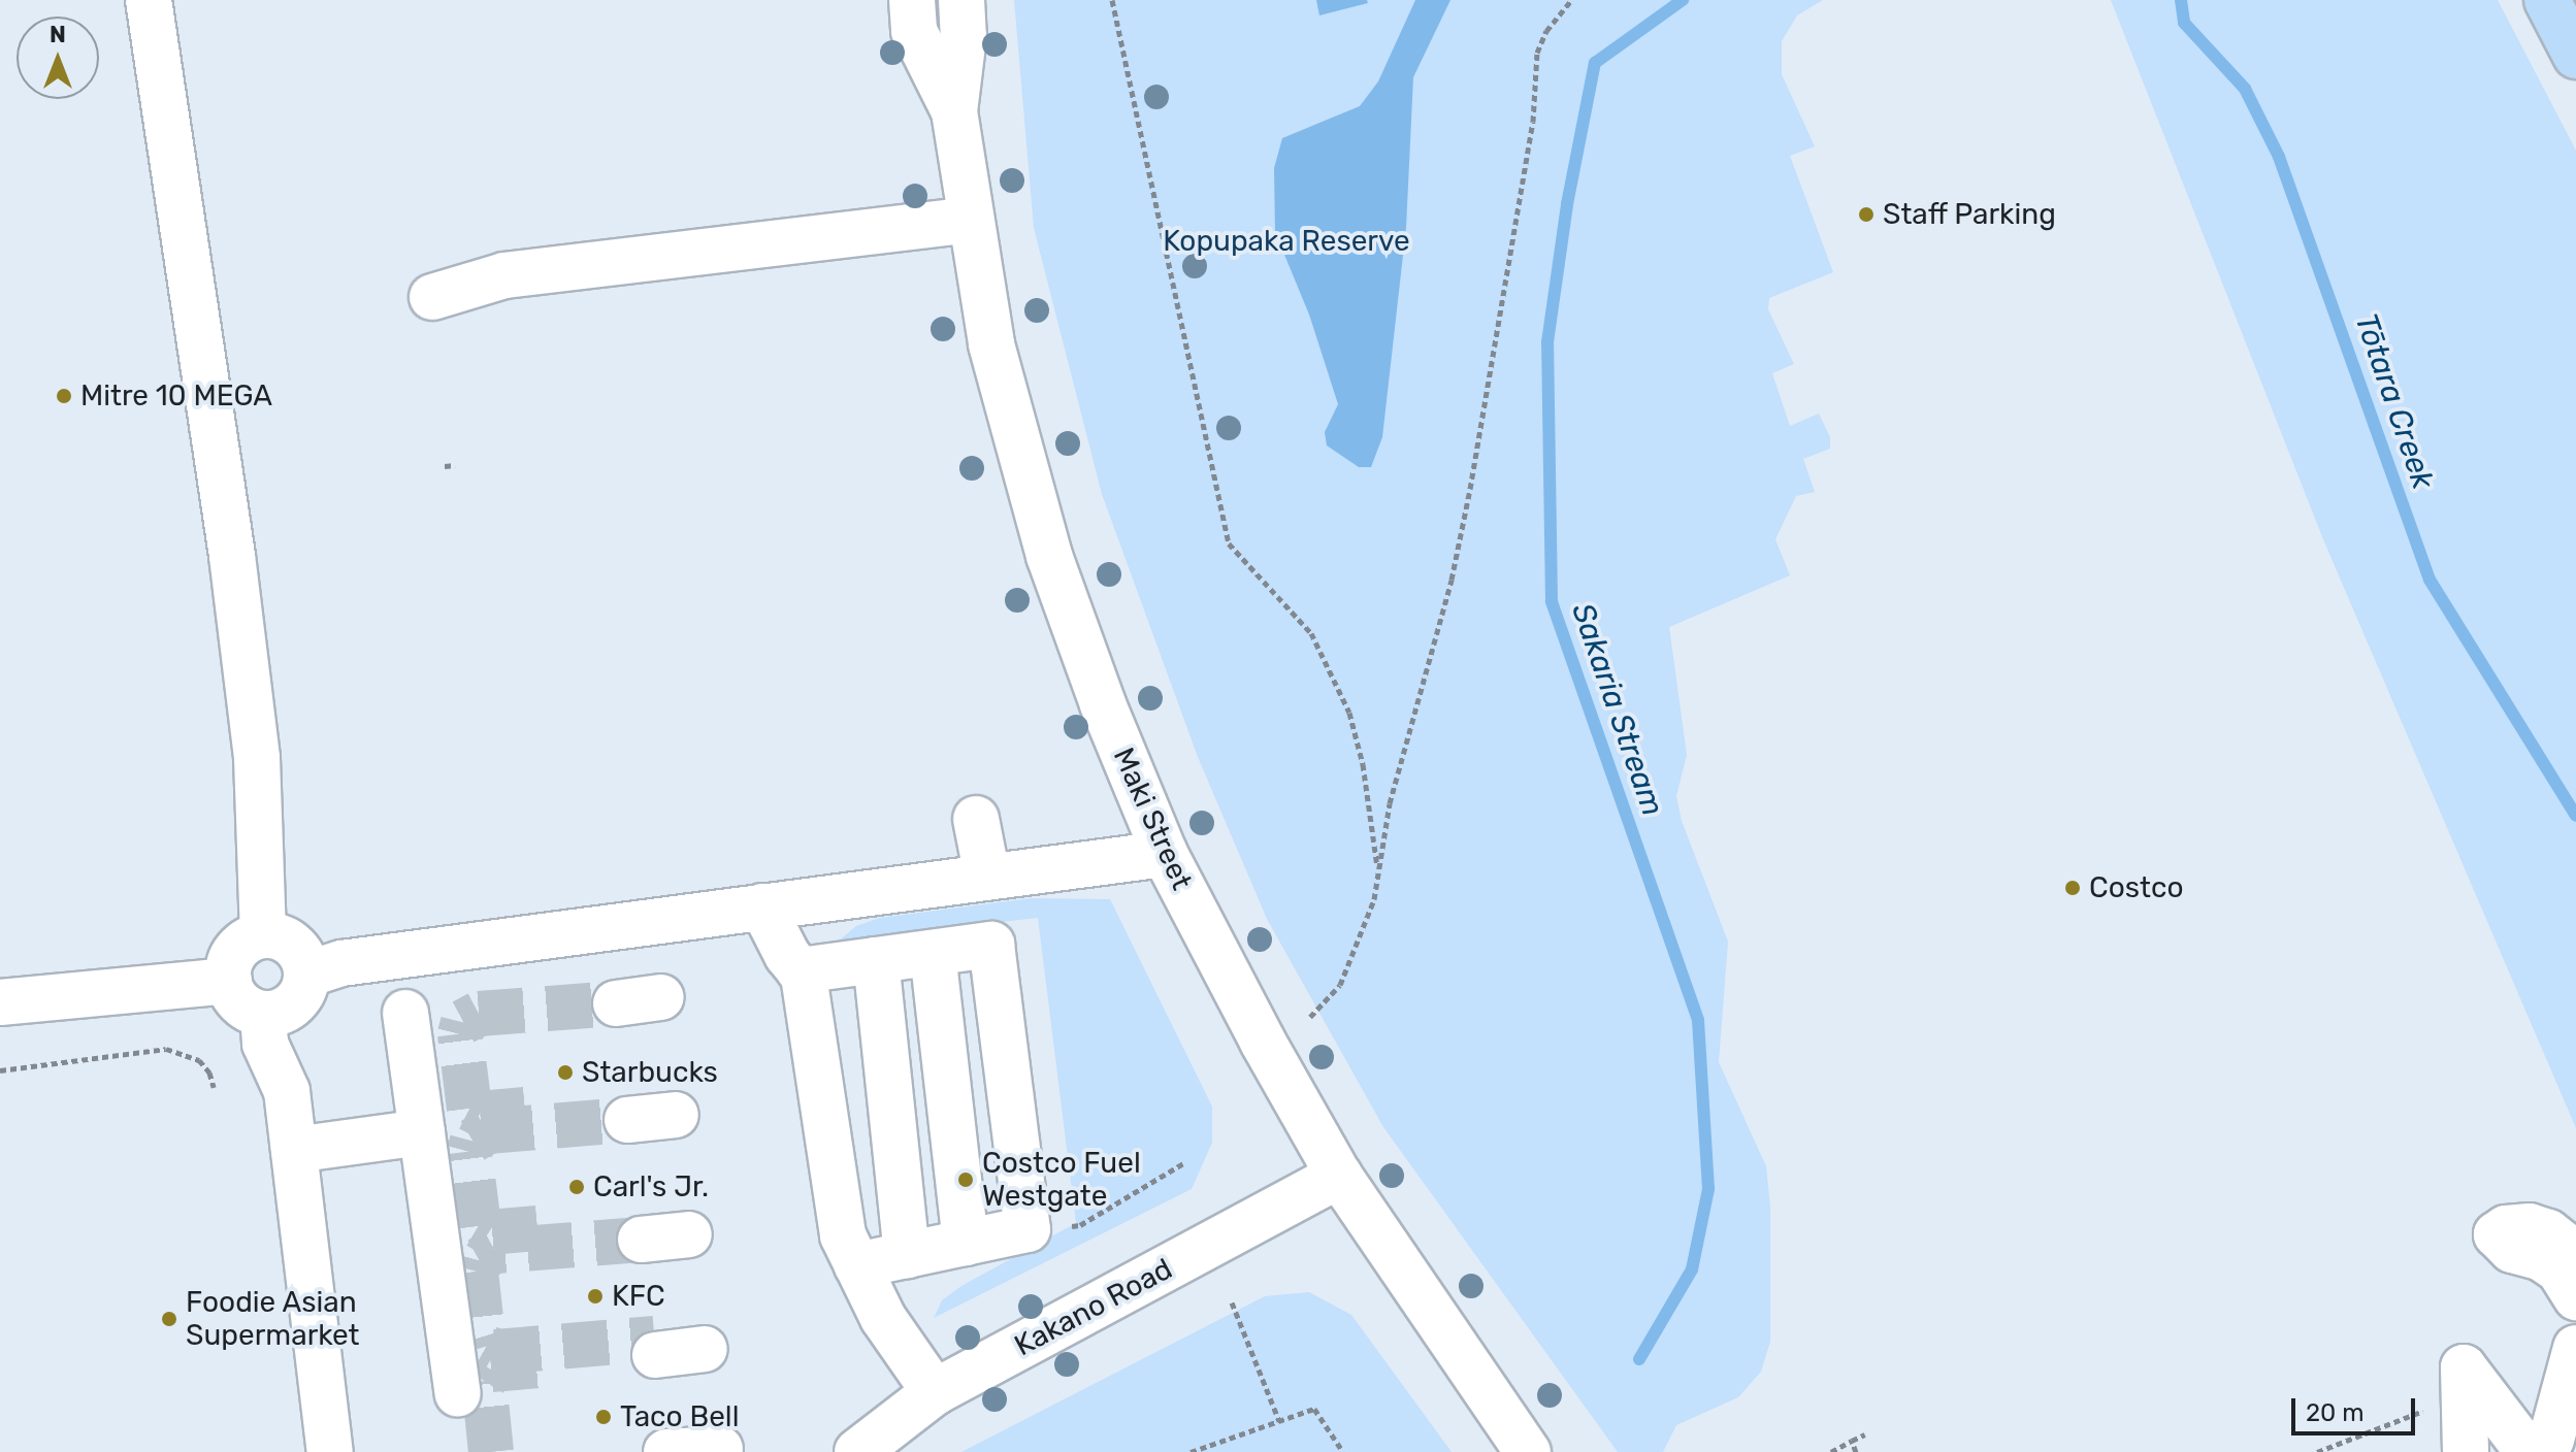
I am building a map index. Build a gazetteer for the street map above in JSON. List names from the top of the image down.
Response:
{
  "streets": {
    "street": ["Maki Street", "Kakano Road"]
  },
  "crossings": [
    ["Maki Street", "Kakano Road"]
  ],
  "water": ["Tōtara Creek", "Sakaria Stream"],
  "parks": ["Kopupaka Reserve"],
  "places": [
    "Staff Parking",
    "Mitre 10 MEGA",
    "Costco",
    "Starbucks",
    "Costco Fuel Westgate",
    "Carl's Jr.",
    "KFC",
    "Foodie Asian Supermarket",
    "Taco Bell"
  ],
  "scale_bar": "20 m",
  "north": "top"
}
